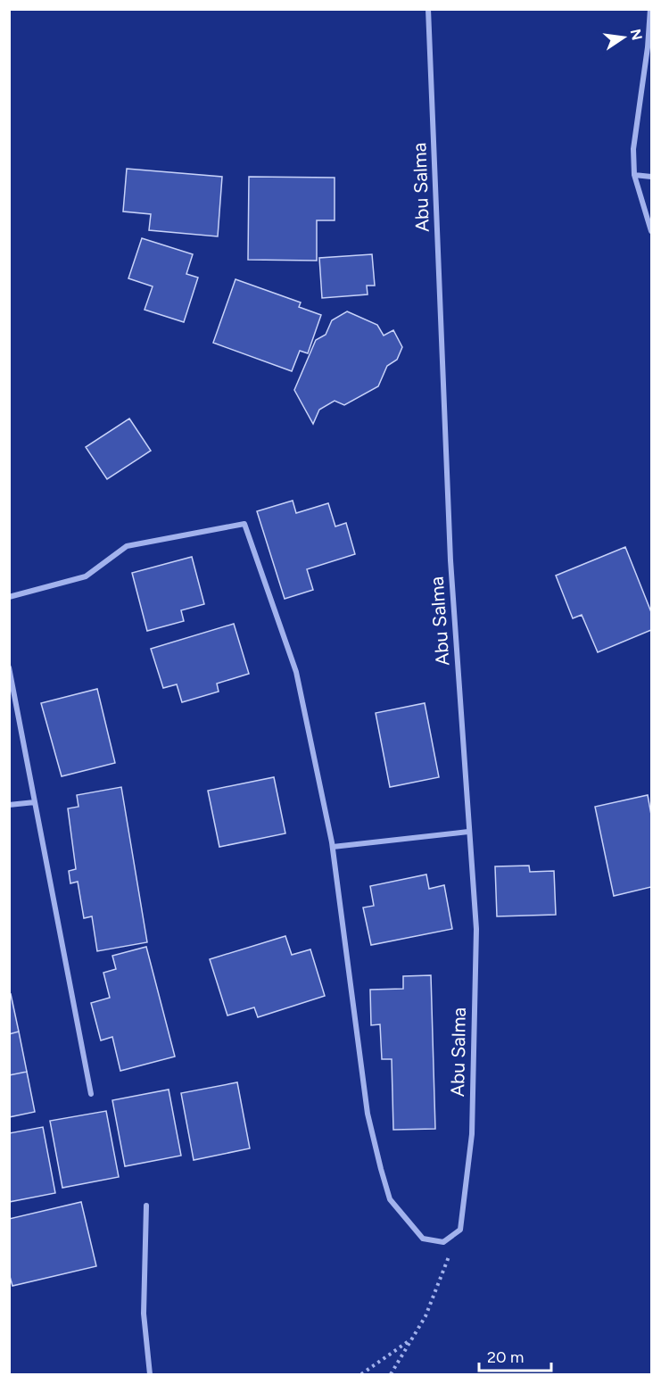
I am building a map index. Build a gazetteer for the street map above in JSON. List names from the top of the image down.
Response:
{
  "streets": {
    "street": ["Abu Salma"]
  },
  "scale_bar": "20 m",
  "north": "right"
}
